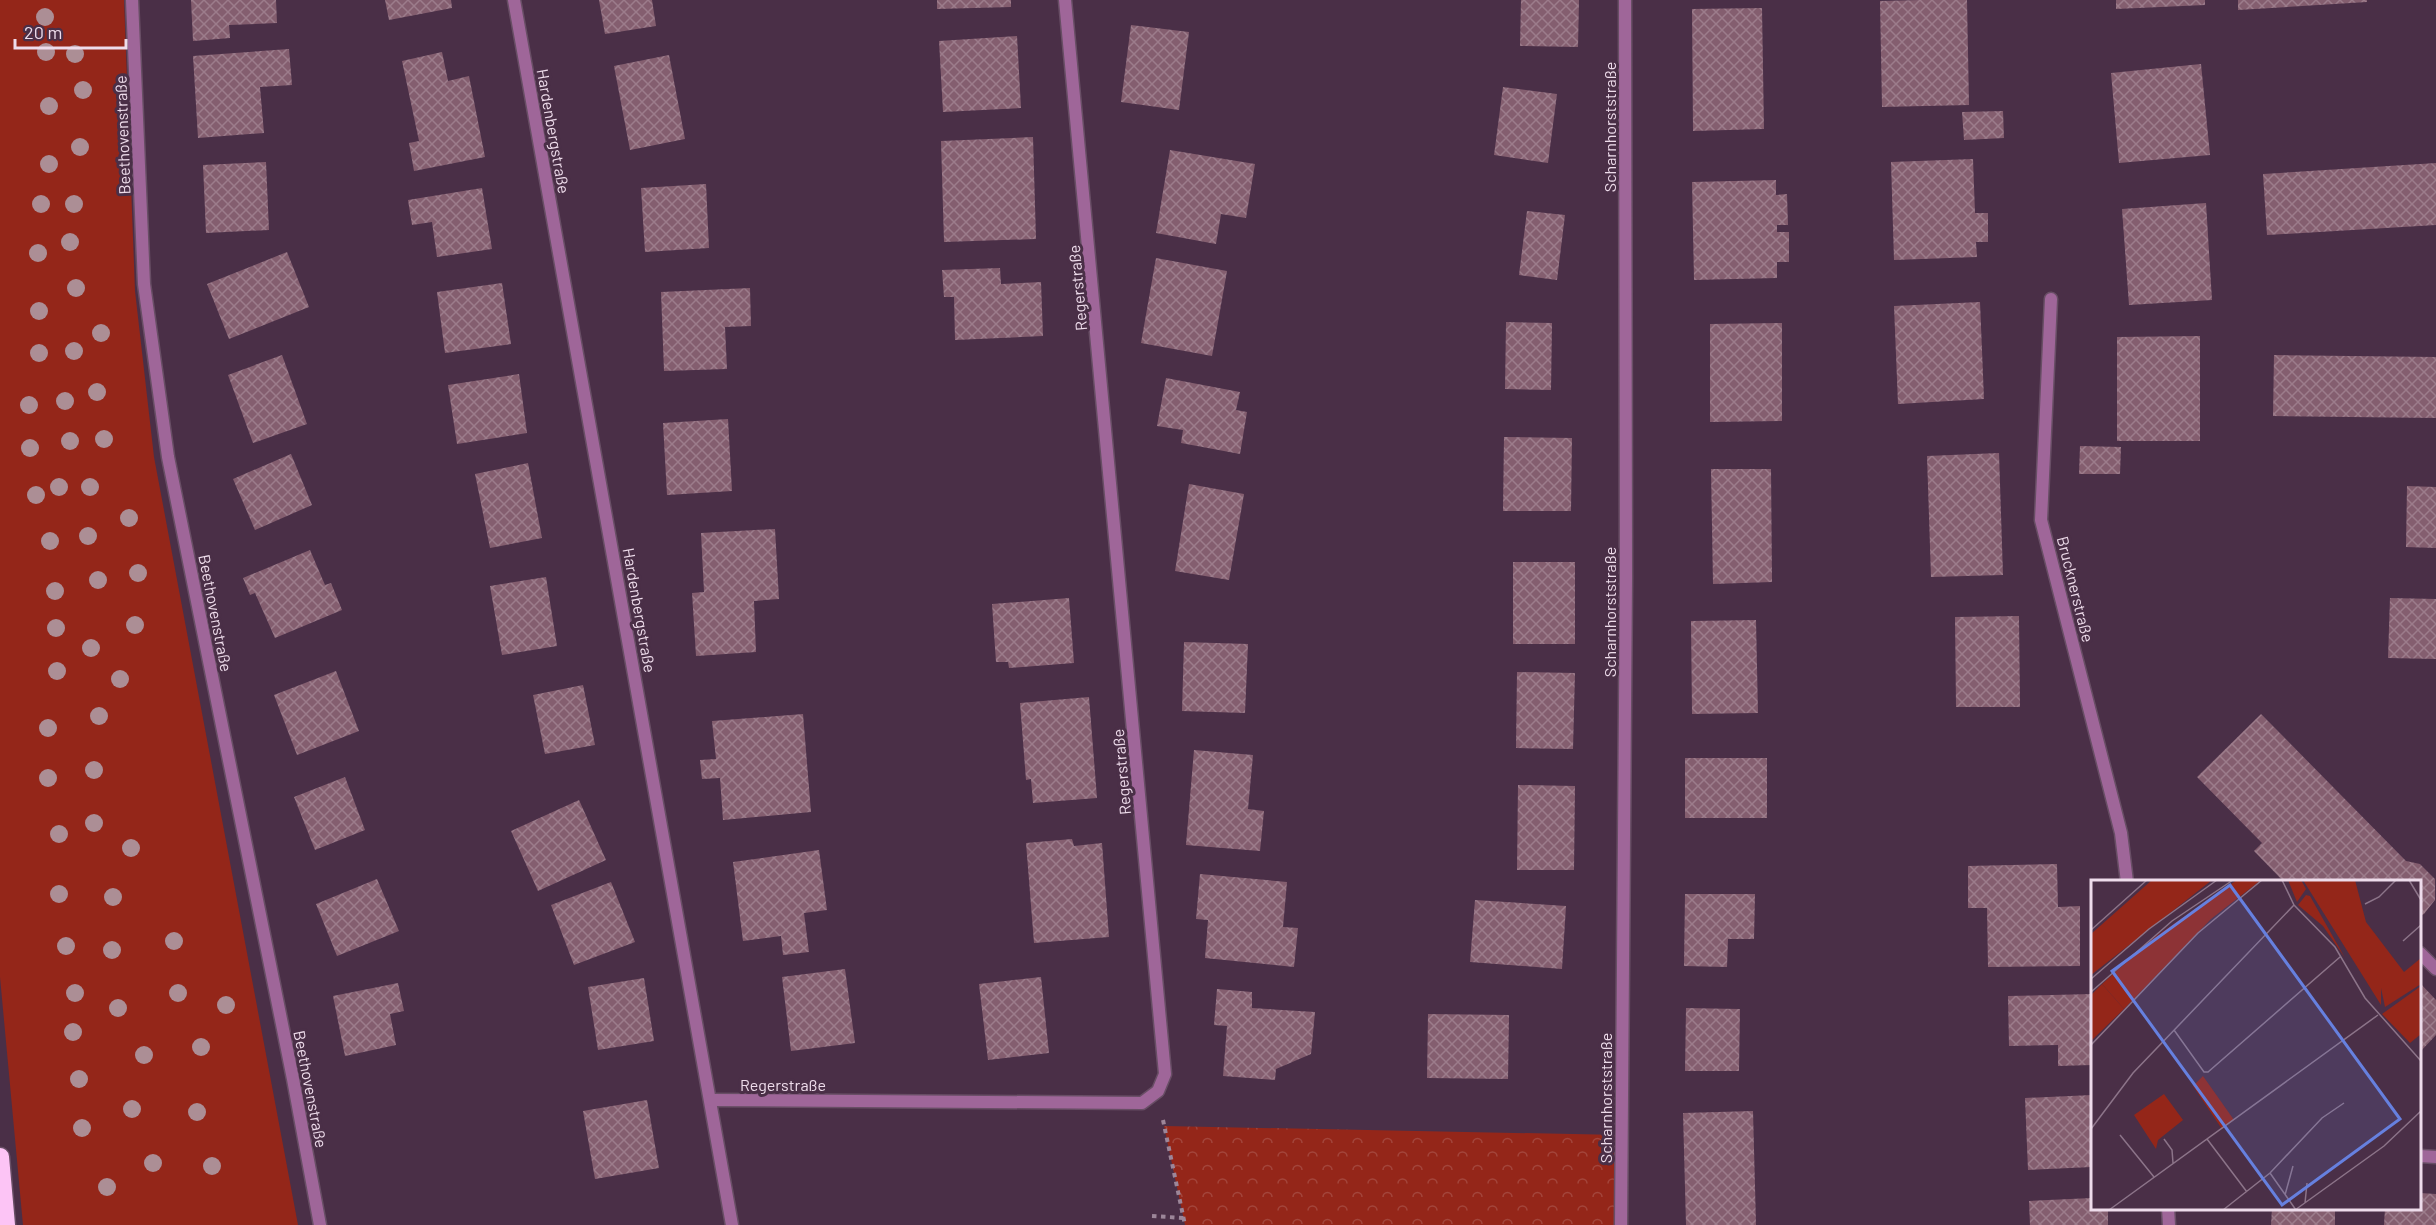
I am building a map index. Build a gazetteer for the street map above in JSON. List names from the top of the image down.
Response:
{
  "streets": {
    "street": [
      "Scharnhorststraße",
      "Hardenbergstraße",
      "Beethovenstraße",
      "Regerstraße",
      "Brucknerstraße"
    ]
  },
  "crossings": [
    ["Hardenbergstraße", "Regerstraße"]
  ],
  "scale_bar": "20 m"
}
